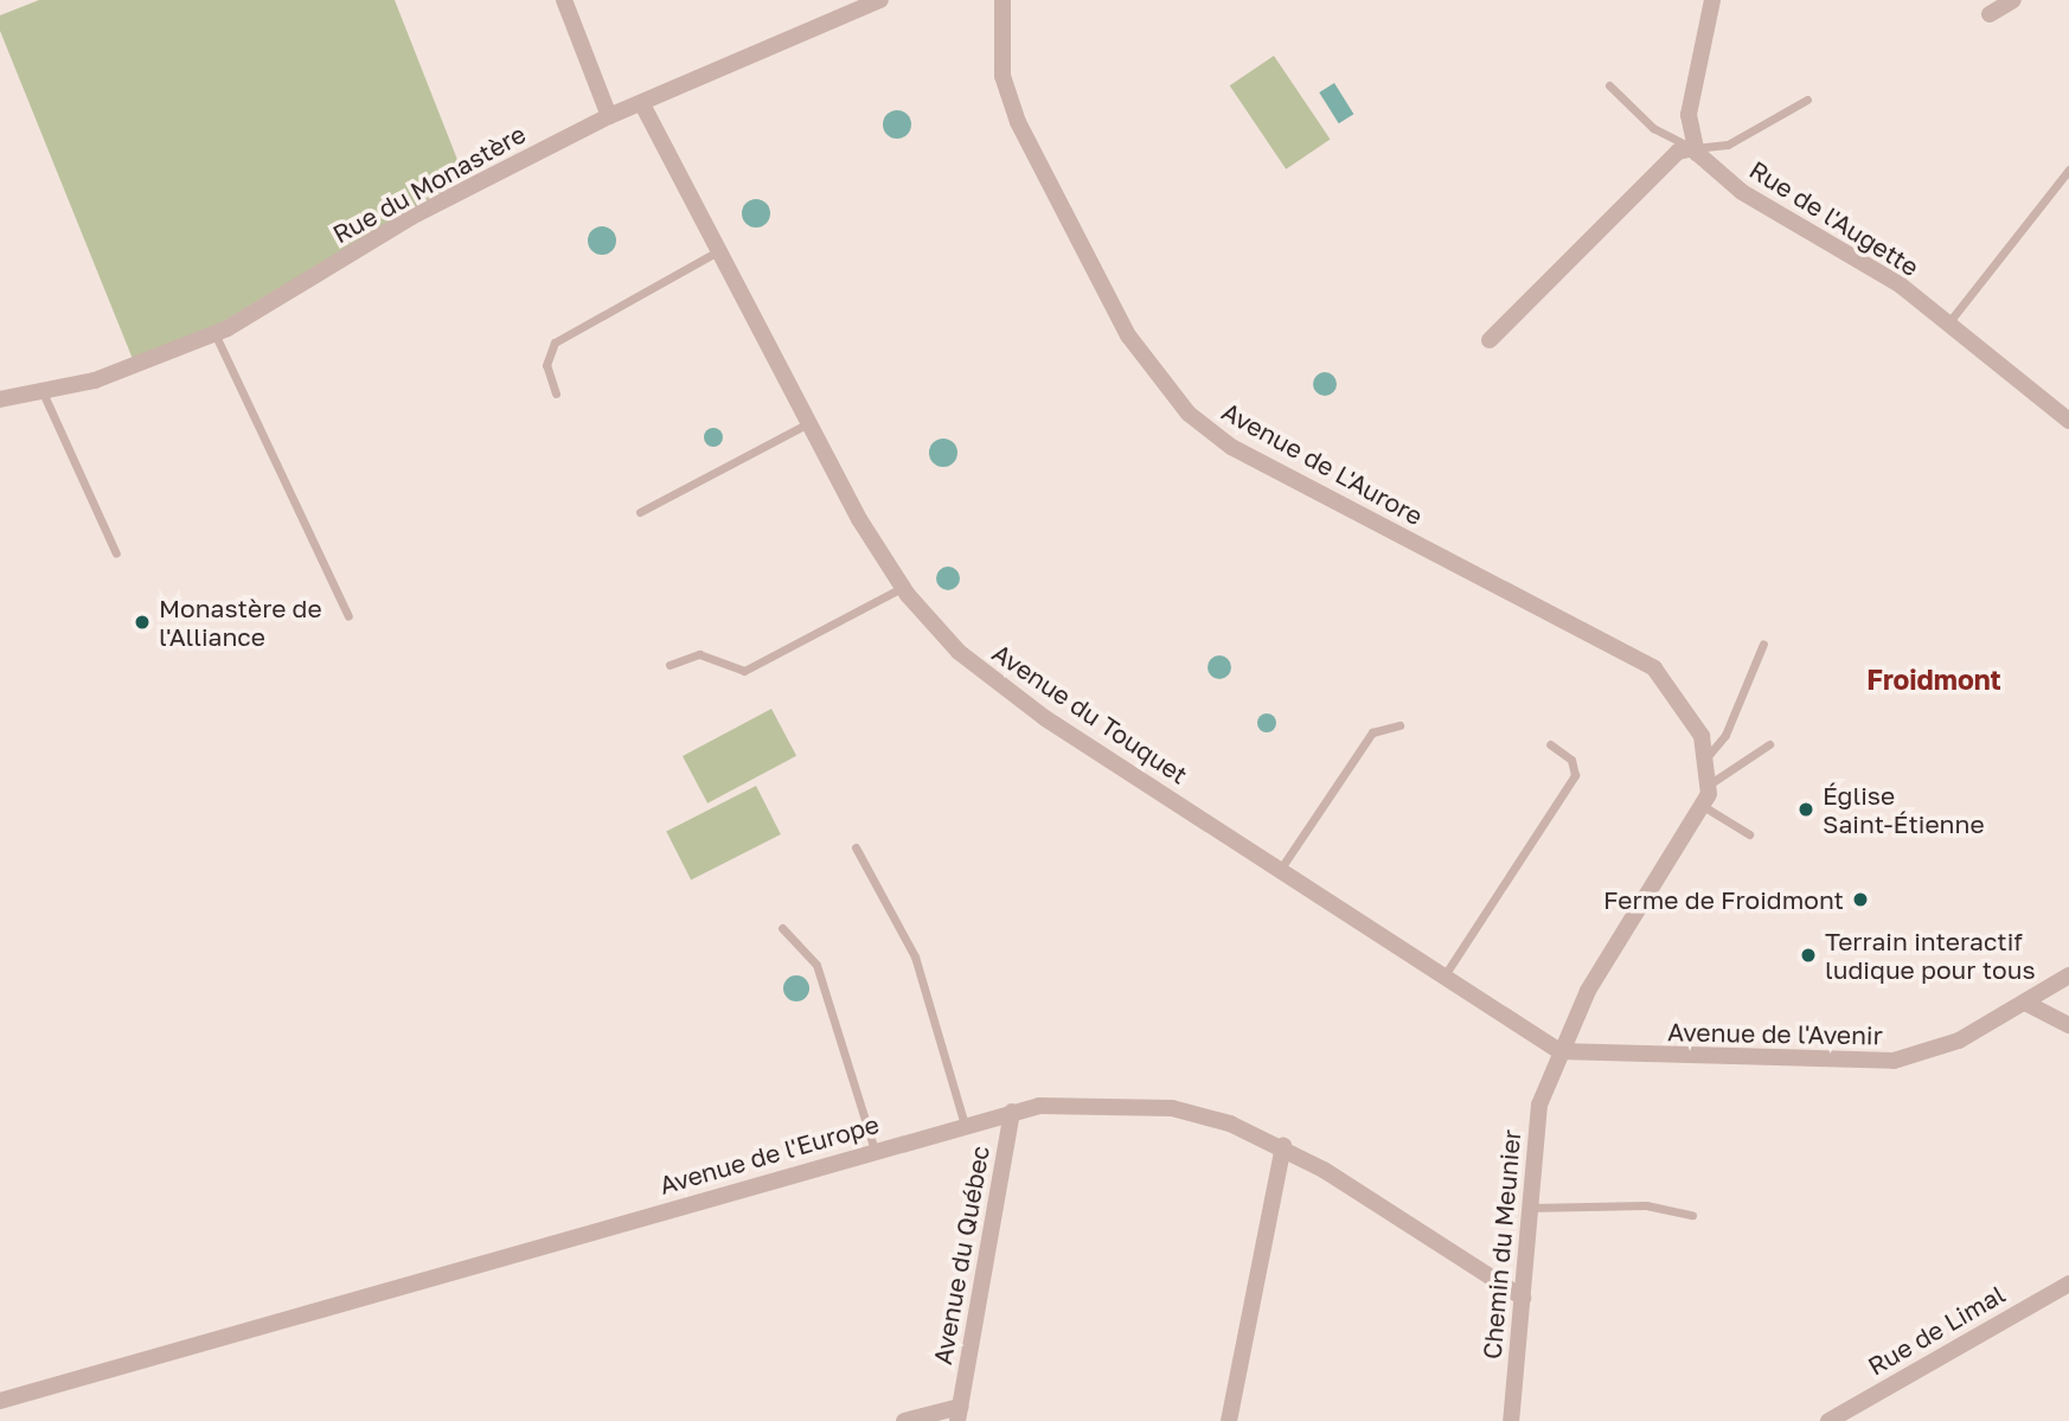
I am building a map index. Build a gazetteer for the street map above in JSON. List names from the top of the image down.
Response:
{
  "streets": {
    "street": [
      "Rue du Monastère",
      "Rue de l'Augette",
      "Avenue de L'Aurore",
      "Avenue du Touquet",
      "Avenue de l'Avenir",
      "Avenue de l'Europe",
      "Chemin du Meunier",
      "Avenue du Québec",
      "Rue de Limal"
    ]
  },
  "crossings": [
    ["Rue du Monastère", "Avenue du Touquet"],
    ["Avenue de L'Aurore", "Chemin du Meunier"],
    ["Avenue du Touquet", "Avenue de l'Avenir"],
    ["Avenue du Touquet", "Chemin du Meunier"],
    ["Avenue de l'Avenir", "Chemin du Meunier"],
    ["Avenue de l'Europe", "Chemin du Meunier"],
    ["Avenue de l'Europe", "Avenue du Québec"]
  ],
  "districts": ["Froidmont"],
  "places": [
    "Monastère de l'Alliance",
    "Église Saint-Étienne",
    "Ferme de Froidmont",
    "Terrain interactif ludique pour tous"
  ]
}
